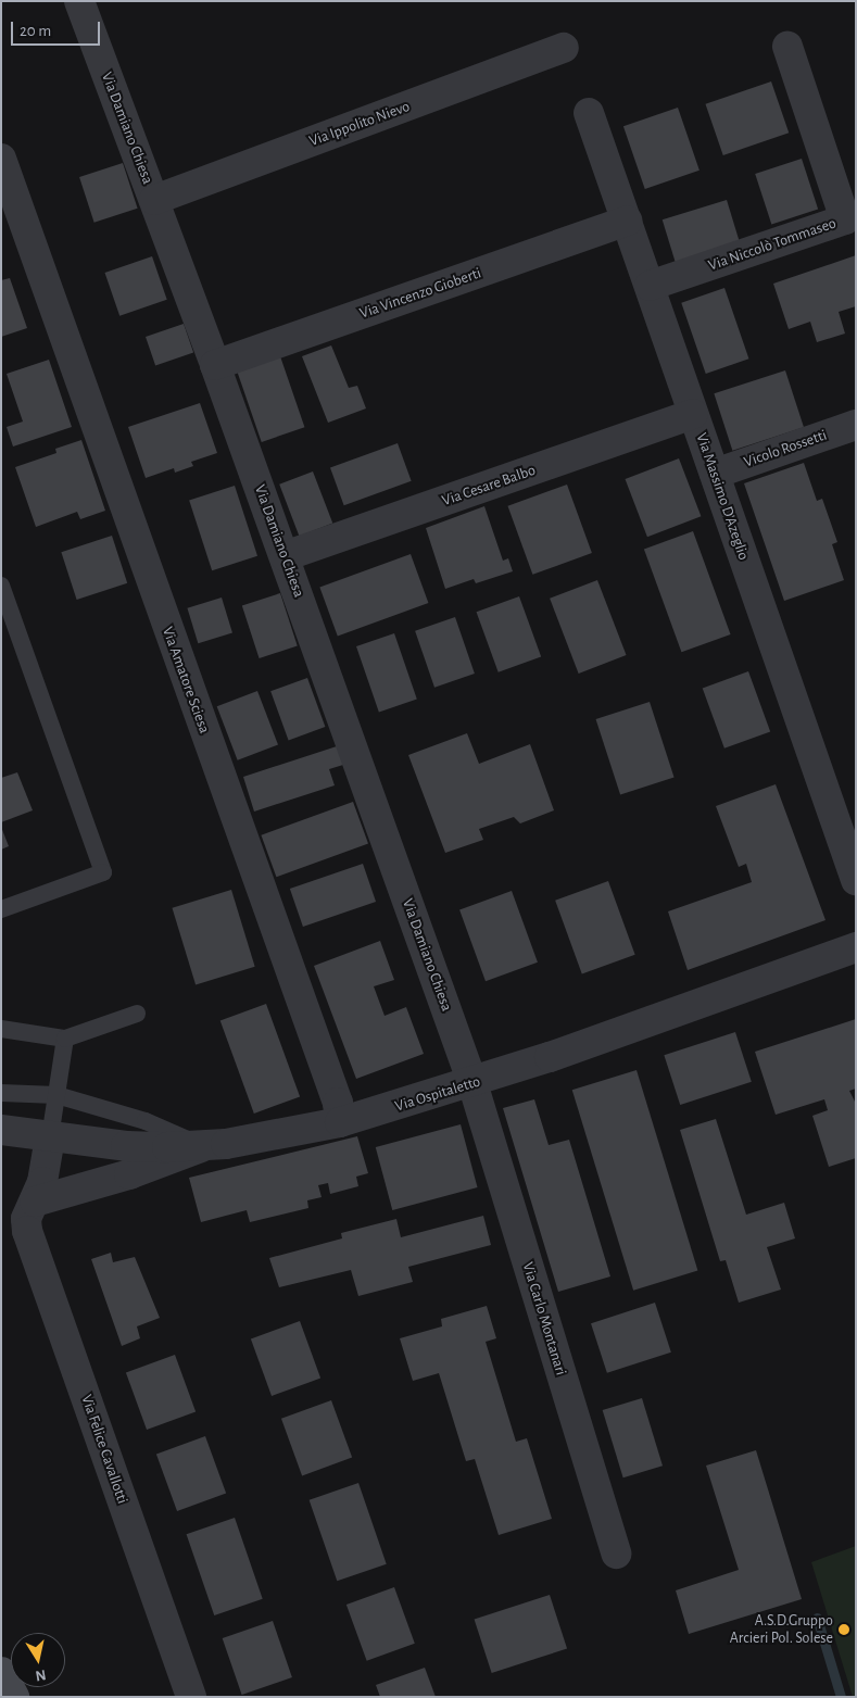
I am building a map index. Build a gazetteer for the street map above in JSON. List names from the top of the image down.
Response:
{
  "streets": {
    "street": [
      "Via Ippolito Nievo",
      "Via Damiano Chiesa",
      "Via Niccolò Tommaseo",
      "Via Vincenzo Gioberti",
      "Vicolo Rossetti",
      "Via Cesare Balbo",
      "Via Massimo D'Azeglio",
      "Via Amatore Sciesa",
      "Via Ospitaletto",
      "Via Carlo Montanari",
      "Via Felice Cavallotti"
    ]
  },
  "crossings": [
    ["Via Ippolito Nievo", "Via Damiano Chiesa"],
    ["Via Damiano Chiesa", "Via Vincenzo Gioberti"],
    ["Via Damiano Chiesa", "Via Cesare Balbo"],
    ["Via Damiano Chiesa", "Via Ospitaletto"],
    ["Via Damiano Chiesa", "Via Carlo Montanari"],
    ["Via Niccolò Tommaseo", "Via Massimo D'Azeglio"],
    ["Via Vincenzo Gioberti", "Via Massimo D'Azeglio"],
    ["Vicolo Rossetti", "Via Massimo D'Azeglio"],
    ["Via Cesare Balbo", "Via Massimo D'Azeglio"],
    ["Via Amatore Sciesa", "Via Ospitaletto"],
    ["Via Ospitaletto", "Via Carlo Montanari"],
    ["Via Ospitaletto", "Via Felice Cavallotti"]
  ],
  "places": ["A.S.D.Gruppo Arcieri Pol. Solese"],
  "scale_bar": "20 m",
  "north": "bottom"
}
